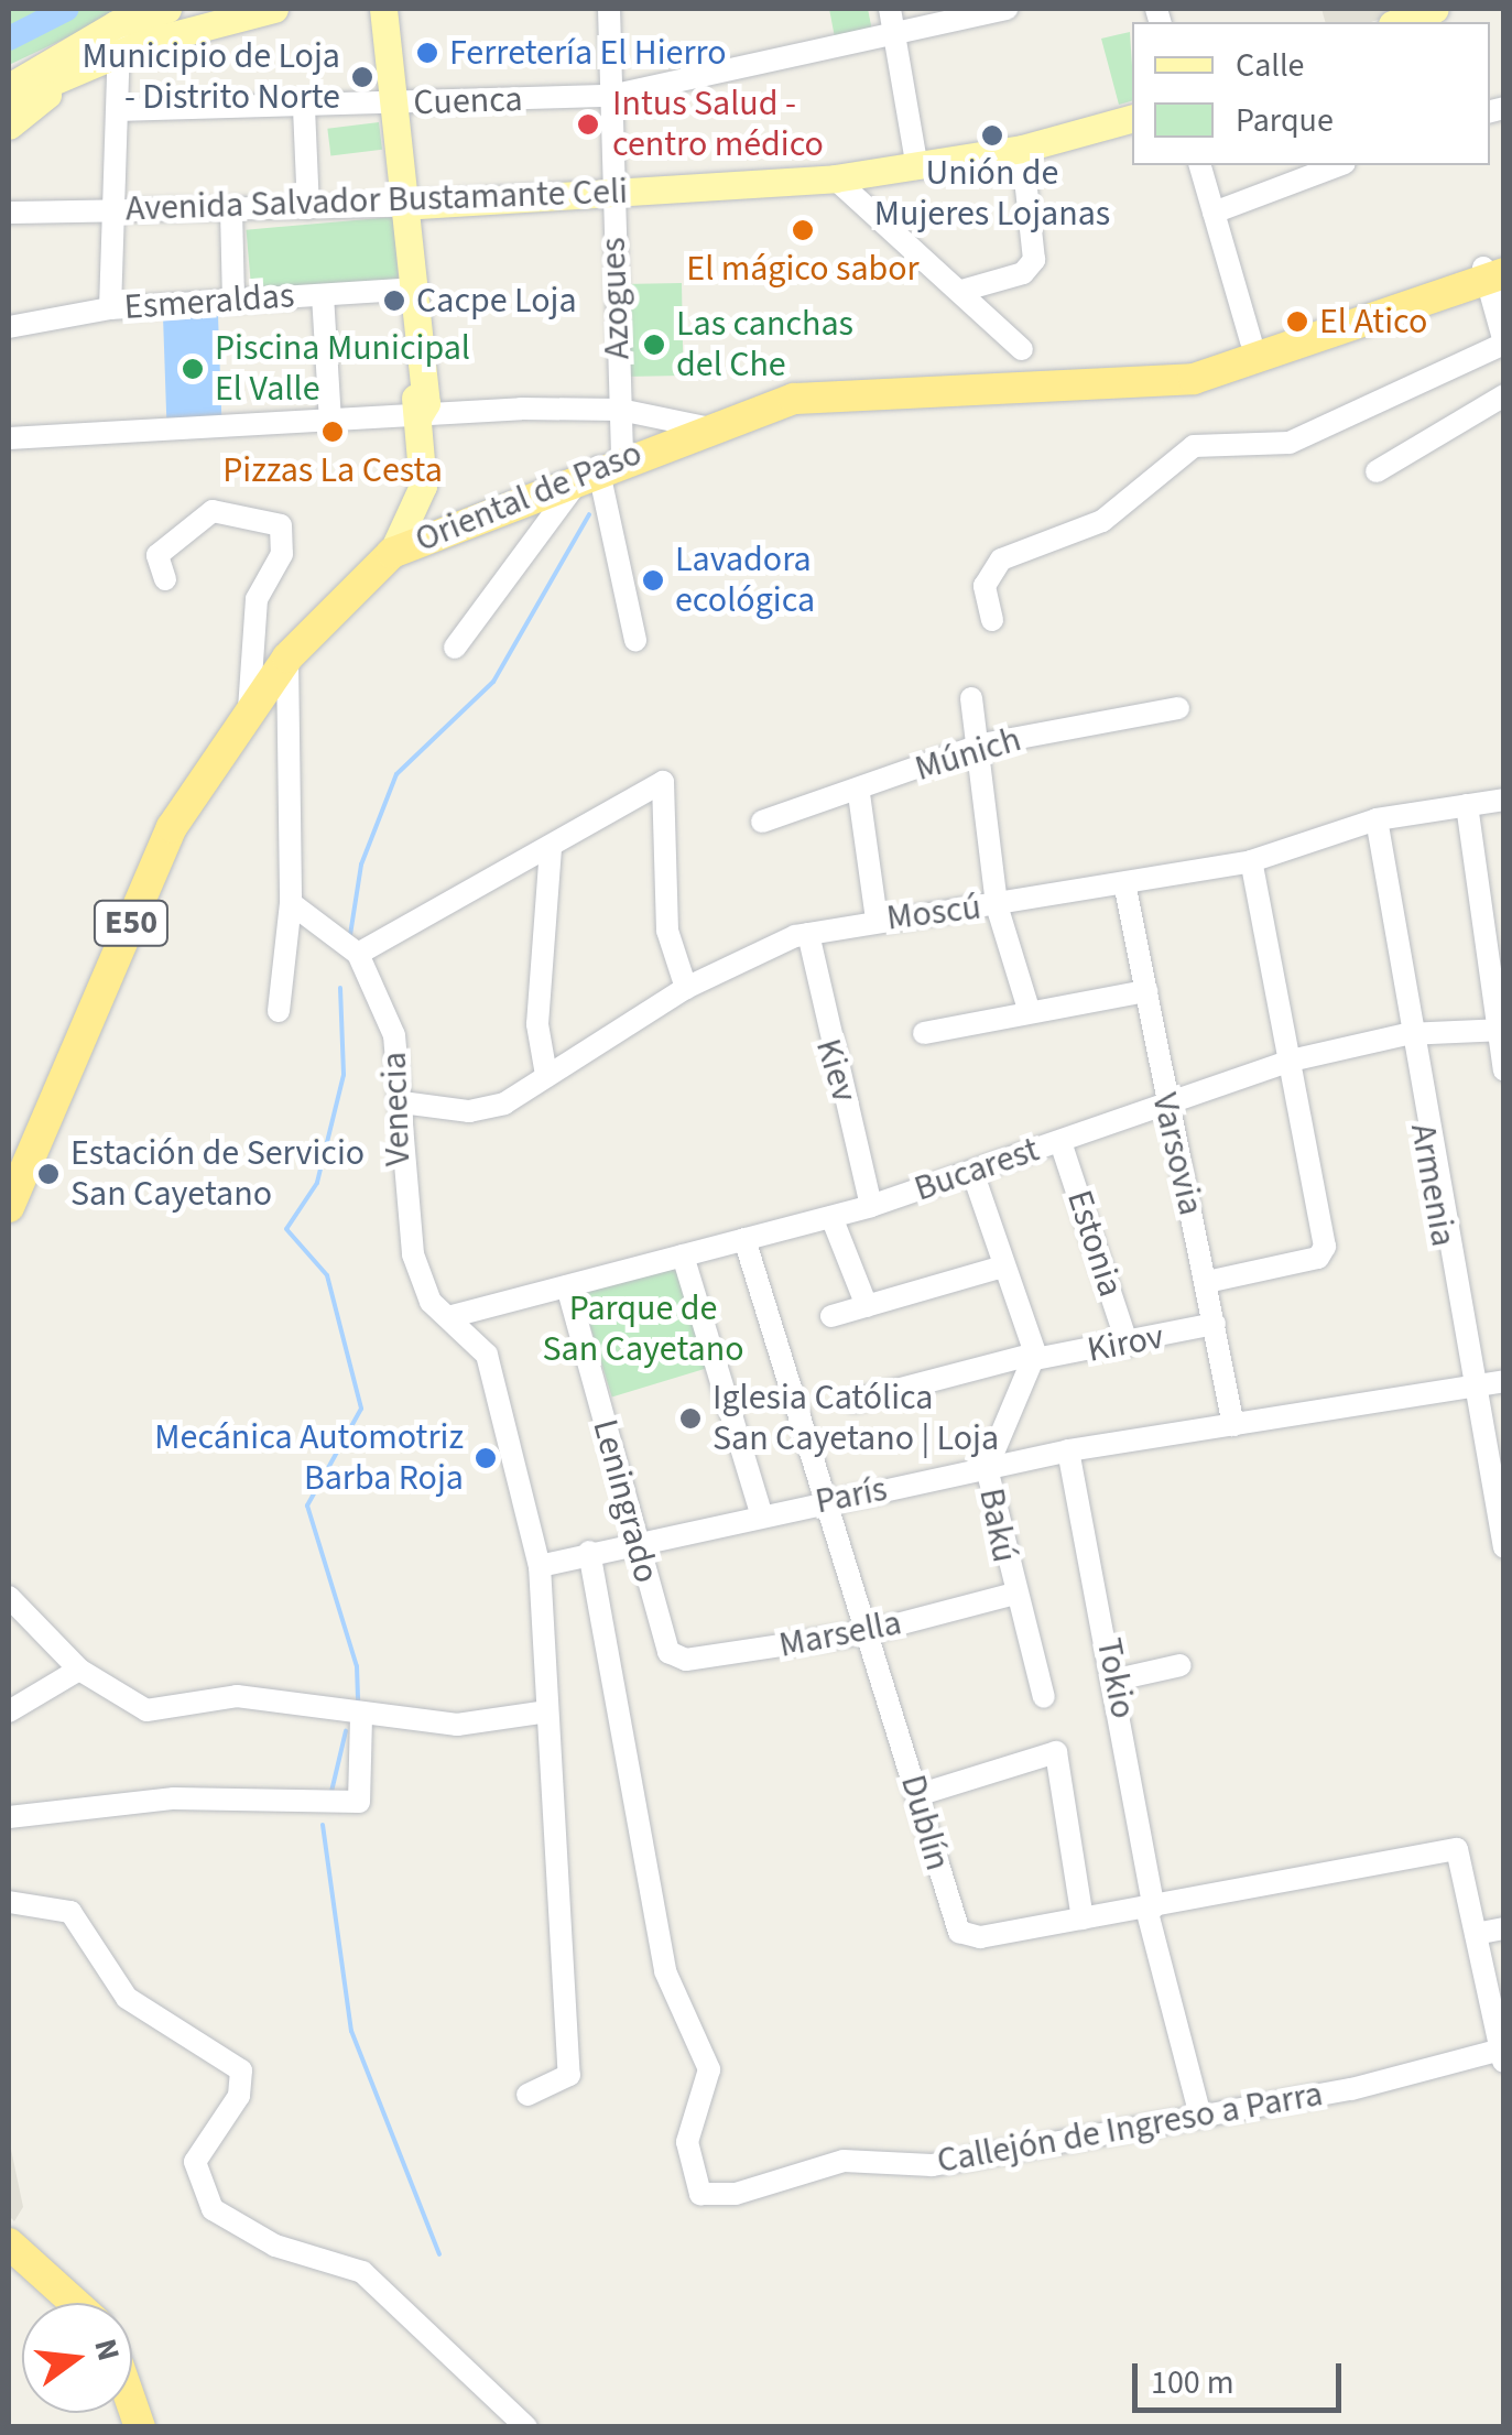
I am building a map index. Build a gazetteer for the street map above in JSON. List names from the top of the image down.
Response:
{
  "streets": {
    "highway": ["Oriental de Paso", "E50"],
    "main road": ["Avenida Salvador Bustamante Celi"],
    "street": [
      "Cuenca",
      "Azogues",
      "Esmeraldas",
      "Múnich",
      "Moscú",
      "Kiev",
      "Venecia",
      "Varsovia",
      "Bucarest",
      "Armenia",
      "Estonia",
      "Kirov",
      "París",
      "Leningrado",
      "Bakú",
      "Marsella",
      "Tokio",
      "Dublín",
      "Callejón de Ingreso a Parra"
    ]
  },
  "crossings": [
    ["Cuenca", "Azogues"],
    ["Avenida Salvador Bustamante Celi", "Azogues"],
    ["Azogues", "Oriental de Paso"],
    ["Moscú", "Kiev"],
    ["Moscú", "Venecia"],
    ["Moscú", "Varsovia"],
    ["Moscú", "Armenia"],
    ["Kiev", "Bucarest"],
    ["Venecia", "Bucarest"],
    ["Venecia", "París"],
    ["Varsovia", "Bucarest"],
    ["Varsovia", "Kirov"],
    ["Varsovia", "París"],
    ["Bucarest", "Armenia"],
    ["Bucarest", "Estonia"],
    ["Bucarest", "Leningrado"],
    ["Bucarest", "Dublín"],
    ["Armenia", "París"],
    ["Estonia", "Kirov"],
    ["Kirov", "Bakú"],
    ["París", "Leningrado"],
    ["París", "Bakú"],
    ["París", "Tokio"],
    ["París", "Dublín"],
    ["París", "Callejón de Ingreso a Parra"],
    ["Leningrado", "Marsella"],
    ["Bakú", "Marsella"],
    ["Marsella", "Dublín"],
    ["Tokio", "Dublín"],
    ["Tokio", "Callejón de Ingreso a Parra"]
  ],
  "parks": ["Parque de San Cayetano"],
  "places": [
    "Ferretería El Hierro",
    "Municipio de Loja - Distrito Norte",
    "Intus Salud - centro médico",
    "Unión de Mujeres Lojanas",
    "El mágico sabor",
    "Cacpe Loja",
    "El Atico",
    "Las canchas del Che",
    "Piscina Municipal El Valle",
    "Pizzas La Cesta",
    "Lavadora ecológica",
    "Estación de Servicio San Cayetano",
    "Iglesia Católica San Cayetano | Loja",
    "Mecánica Automotriz Barba Roja"
  ],
  "legend": ["Calle", "Parque"],
  "scale_bar": "100 m",
  "north": "right"
}
